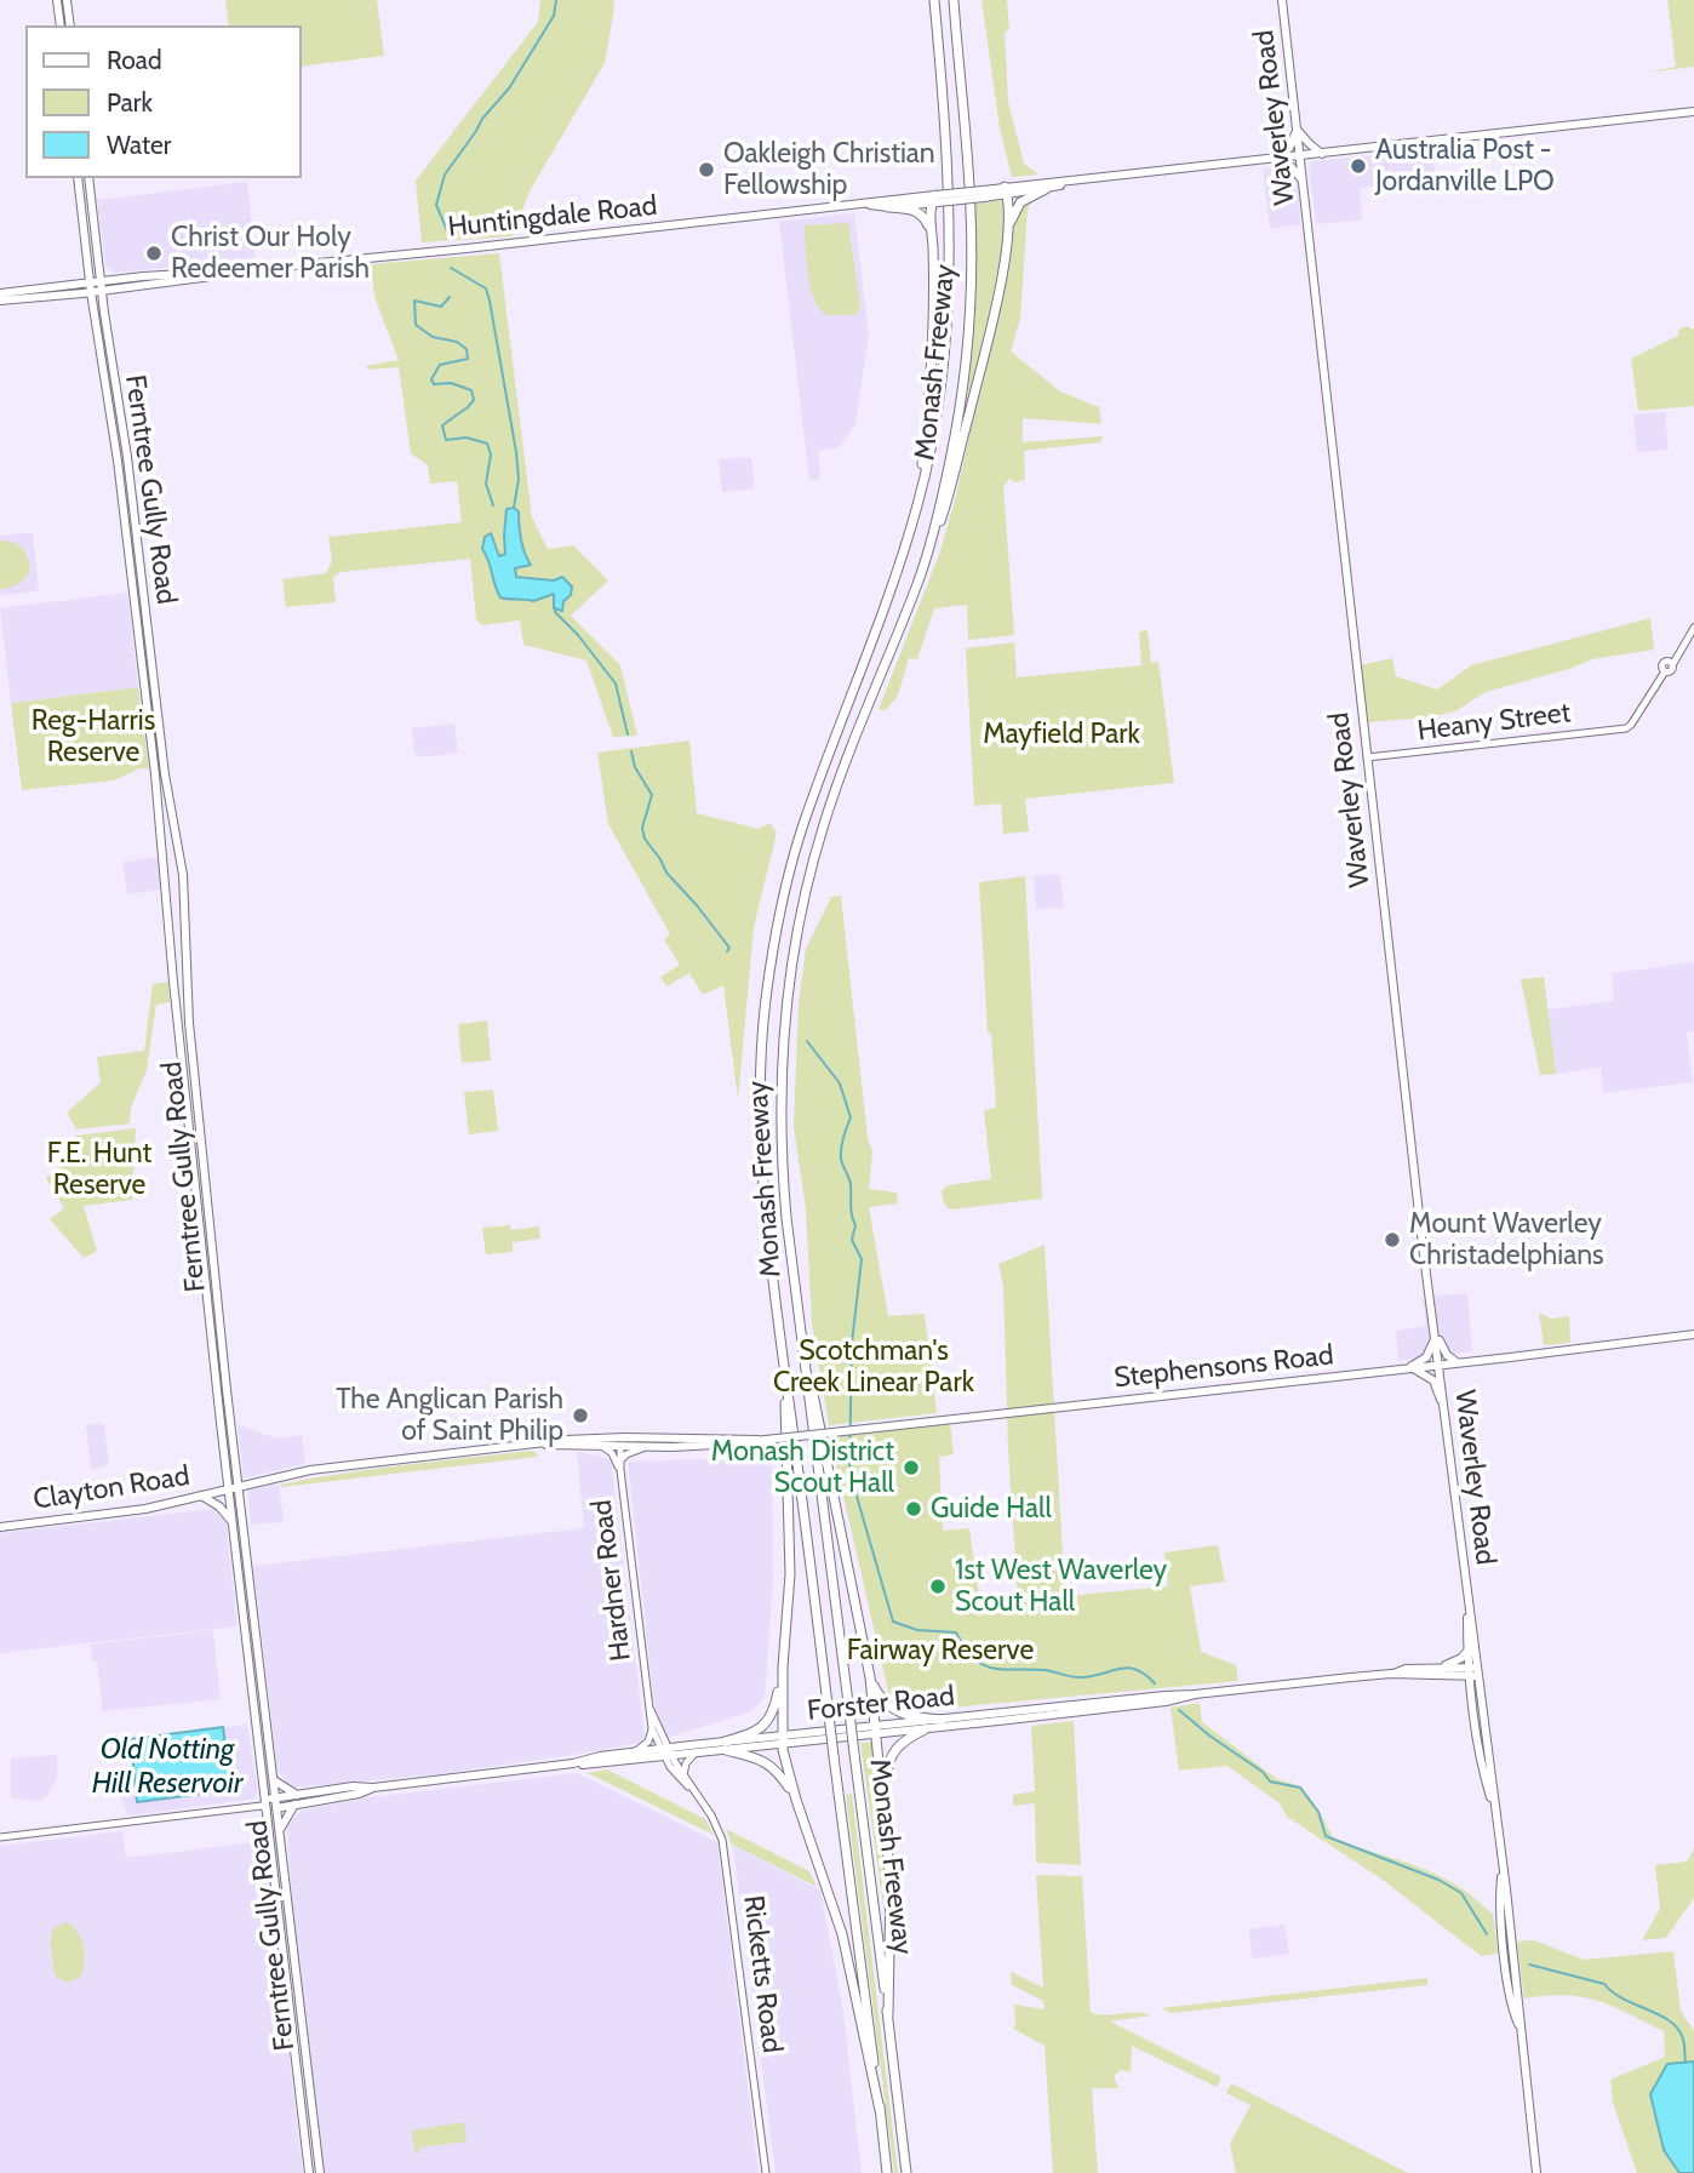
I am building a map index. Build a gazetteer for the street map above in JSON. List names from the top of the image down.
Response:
{
  "streets": {
    "highway": ["Monash Freeway"],
    "main road": [
      "Waverley Road",
      "Huntingdale Road",
      "Ferntree Gully Road",
      "Stephensons Road",
      "Clayton Road",
      "Forster Road"
    ],
    "street": ["Heany Street", "Hardner Road", "Ricketts Road"]
  },
  "crossings": [
    ["Waverley Road", "Huntingdale Road"],
    ["Waverley Road", "Heany Street"],
    ["Waverley Road", "Stephensons Road"],
    ["Waverley Road", "Forster Road"],
    ["Huntingdale Road", "Ferntree Gully Road"],
    ["Ferntree Gully Road", "Stephensons Road"],
    ["Ferntree Gully Road", "Clayton Road"],
    ["Ferntree Gully Road", "Forster Road"],
    ["Stephensons Road", "Clayton Road"],
    ["Stephensons Road", "Hardner Road"],
    ["Hardner Road", "Forster Road"],
    ["Hardner Road", "Ricketts Road"],
    ["Forster Road", "Ricketts Road"]
  ],
  "water": ["Old Notting Hill Reservoir"],
  "parks": [
    "Reg-Harris Reserve",
    "Mayfield Park",
    "F.E. Hunt Reserve",
    "Scotchman's Creek Linear Park",
    "Fairway Reserve"
  ],
  "places": [
    "Australia Post - Jordanville LPO",
    "Oakleigh Christian Fellowship",
    "Christ Our Holy Redeemer Parish",
    "Mount Waverley Christadelphians",
    "The Anglican Parish of Saint Philip",
    "Monash District Scout Hall",
    "Guide Hall",
    "1st West Waverley Scout Hall"
  ],
  "legend": ["Road", "Park", "Water"]
}
